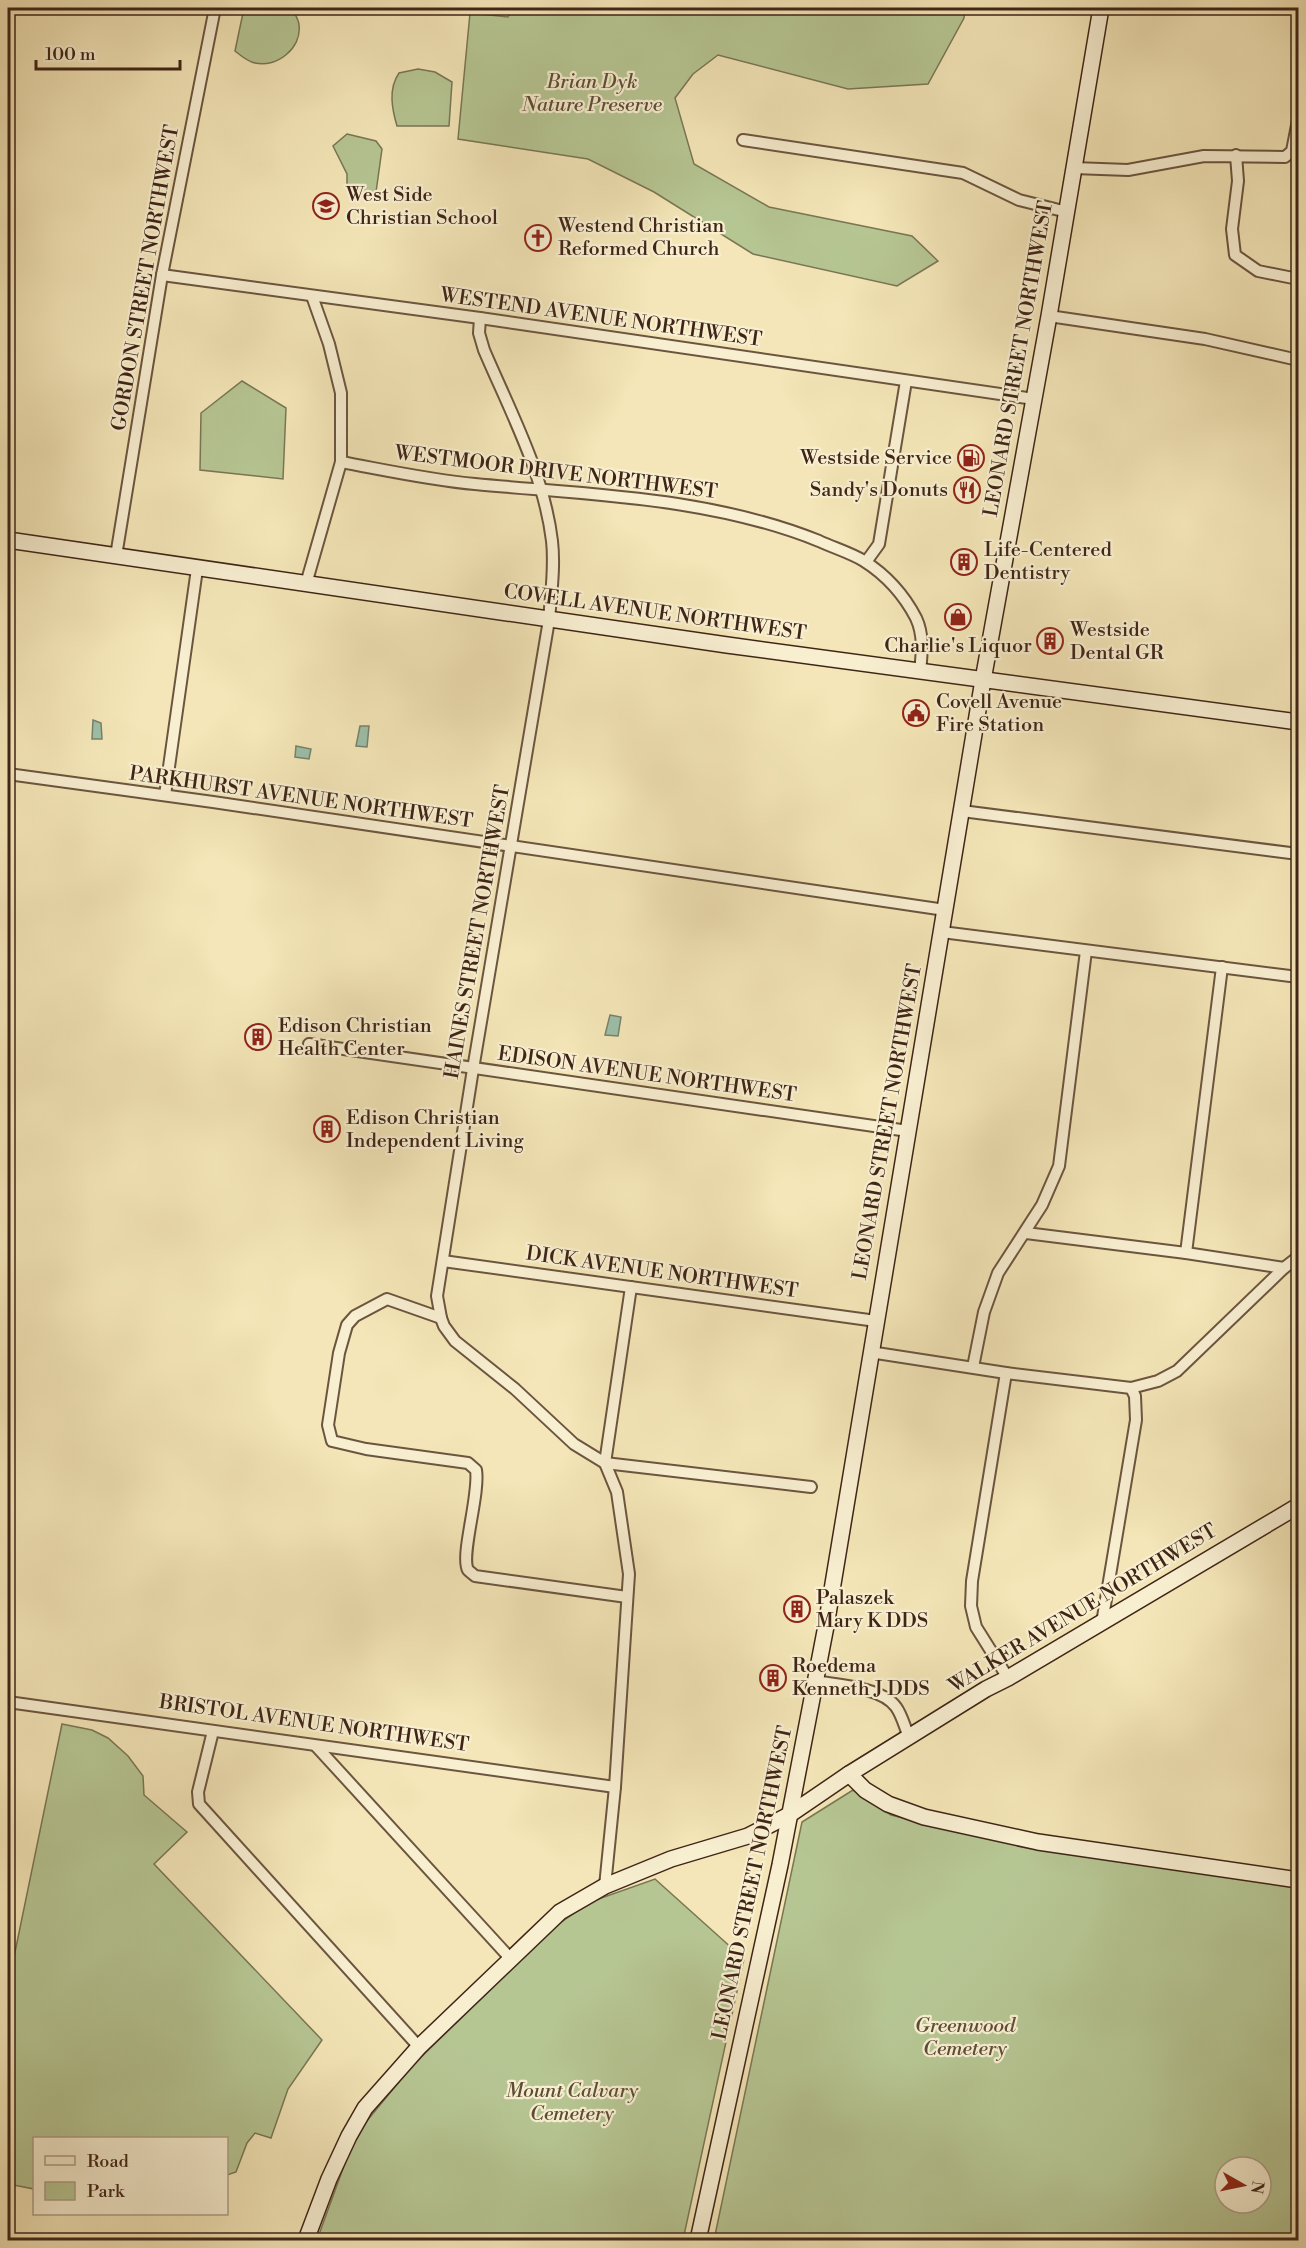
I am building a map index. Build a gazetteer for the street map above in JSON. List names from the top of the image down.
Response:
{
  "streets": {
    "main road": ["LEONARD STREET NORTHWEST", "COVELL AVENUE NORTHWEST", "WALKER AVENUE NORTHWEST"],
    "street": [
      "GORDON STREET NORTHWEST",
      "WESTEND AVENUE NORTHWEST",
      "WESTMOOR DRIVE NORTHWEST",
      "PARKHURST AVENUE NORTHWEST",
      "HAINES STREET NORTHWEST",
      "EDISON AVENUE NORTHWEST",
      "DICK AVENUE NORTHWEST",
      "BRISTOL AVENUE NORTHWEST"
    ]
  },
  "crossings": [
    ["GORDON STREET NORTHWEST", "WESTEND AVENUE NORTHWEST"],
    ["GORDON STREET NORTHWEST", "COVELL AVENUE NORTHWEST"],
    ["WESTEND AVENUE NORTHWEST", "LEONARD STREET NORTHWEST"],
    ["WESTEND AVENUE NORTHWEST", "HAINES STREET NORTHWEST"],
    ["LEONARD STREET NORTHWEST", "COVELL AVENUE NORTHWEST"],
    ["LEONARD STREET NORTHWEST", "PARKHURST AVENUE NORTHWEST"],
    ["LEONARD STREET NORTHWEST", "EDISON AVENUE NORTHWEST"],
    ["LEONARD STREET NORTHWEST", "DICK AVENUE NORTHWEST"],
    ["LEONARD STREET NORTHWEST", "WALKER AVENUE NORTHWEST"],
    ["WESTMOOR DRIVE NORTHWEST", "COVELL AVENUE NORTHWEST"],
    ["WESTMOOR DRIVE NORTHWEST", "HAINES STREET NORTHWEST"],
    ["COVELL AVENUE NORTHWEST", "HAINES STREET NORTHWEST"],
    ["PARKHURST AVENUE NORTHWEST", "HAINES STREET NORTHWEST"],
    ["HAINES STREET NORTHWEST", "EDISON AVENUE NORTHWEST"],
    ["HAINES STREET NORTHWEST", "DICK AVENUE NORTHWEST"]
  ],
  "parks": ["Brian Dyk Nature Preserve", "Greenwood Cemetery", "Mount Calvary Cemetery"],
  "places": {
    "school or university": ["West Side Christian School"],
    "church": ["Westend Christian Reformed Church"],
    "fuel station": ["Westside Service"],
    "restaurant": ["Sandy's Donuts"],
    "building": [
      "Life-Centered Dentistry",
      "Westside Dental GR",
      "Edison Christian Health Center",
      "Edison Christian Independent Living",
      "Palaszek Mary K DDS",
      "Roedema Kenneth J DDS"
    ],
    "shop": ["Charlie's Liquor"],
    "public building": ["Covell Avenue Fire Station"]
  },
  "legend": ["Road", "Park"],
  "scale_bar": "100 m",
  "north": "right"
}
